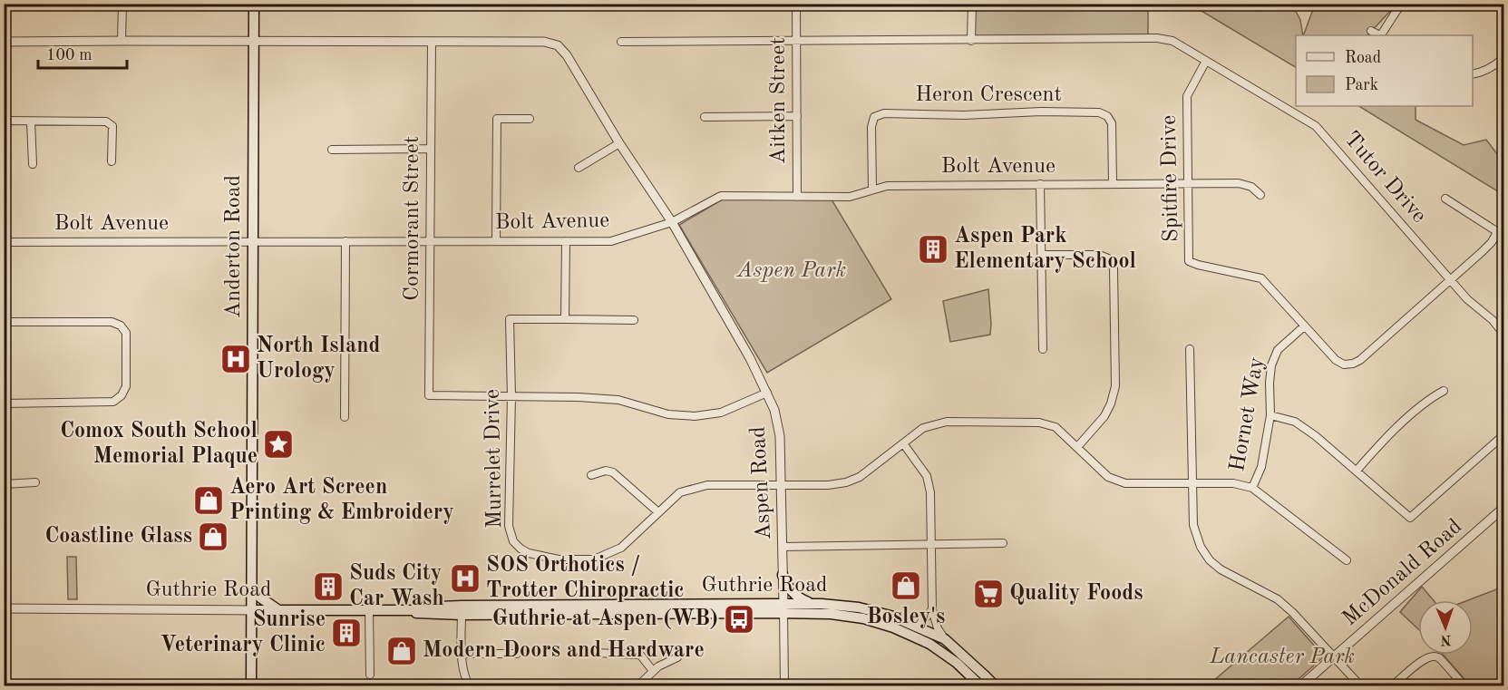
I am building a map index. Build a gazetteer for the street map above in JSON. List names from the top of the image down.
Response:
{
  "streets": {
    "main road": ["Anderton Road", "Guthrie Road"],
    "street": [
      "Heron Crescent",
      "Aitken Street",
      "Bolt Avenue",
      "Tutor Drive",
      "Spitfire Drive",
      "Cormorant Street",
      "Hornet Way",
      "Murrelet Drive",
      "Aspen Road",
      "McDonald Road"
    ]
  },
  "crossings": [
    ["Heron Crescent", "Bolt Avenue"],
    ["Aitken Street", "Bolt Avenue"],
    ["Bolt Avenue", "Spitfire Drive"],
    ["Bolt Avenue", "Cormorant Street"],
    ["Bolt Avenue", "Anderton Road"],
    ["Bolt Avenue", "Aspen Road"],
    ["Tutor Drive", "Spitfire Drive"],
    ["Spitfire Drive", "Hornet Way"],
    ["Cormorant Street", "Murrelet Drive"],
    ["Cormorant Street", "Aspen Road"],
    ["Anderton Road", "Guthrie Road"],
    ["Hornet Way", "Murrelet Drive"],
    ["Murrelet Drive", "Aspen Road"],
    ["Aspen Road", "Guthrie Road"]
  ],
  "parks": ["Aspen Park", "Lancaster Park"],
  "places": {
    "building": ["Aspen Park Elementary School", "Suds City Car Wash", "Sunrise Veterinary Clinic"],
    "hospital": ["North Island Urology", "SOS Orthotics / Trotter Chiropractic"],
    "place": ["Comox South School Memorial Plaque"],
    "shop": [
      "Aero Art Screen Printing & Embroidery",
      "Coastline Glass",
      "Bosley's",
      "Modern Doors and Hardware"
    ],
    "supermarket": ["Quality Foods"],
    "bus stop": ["Guthrie at Aspen (WB)"]
  },
  "legend": ["Road", "Park"],
  "scale_bar": "100 m",
  "north": "bottom"
}
